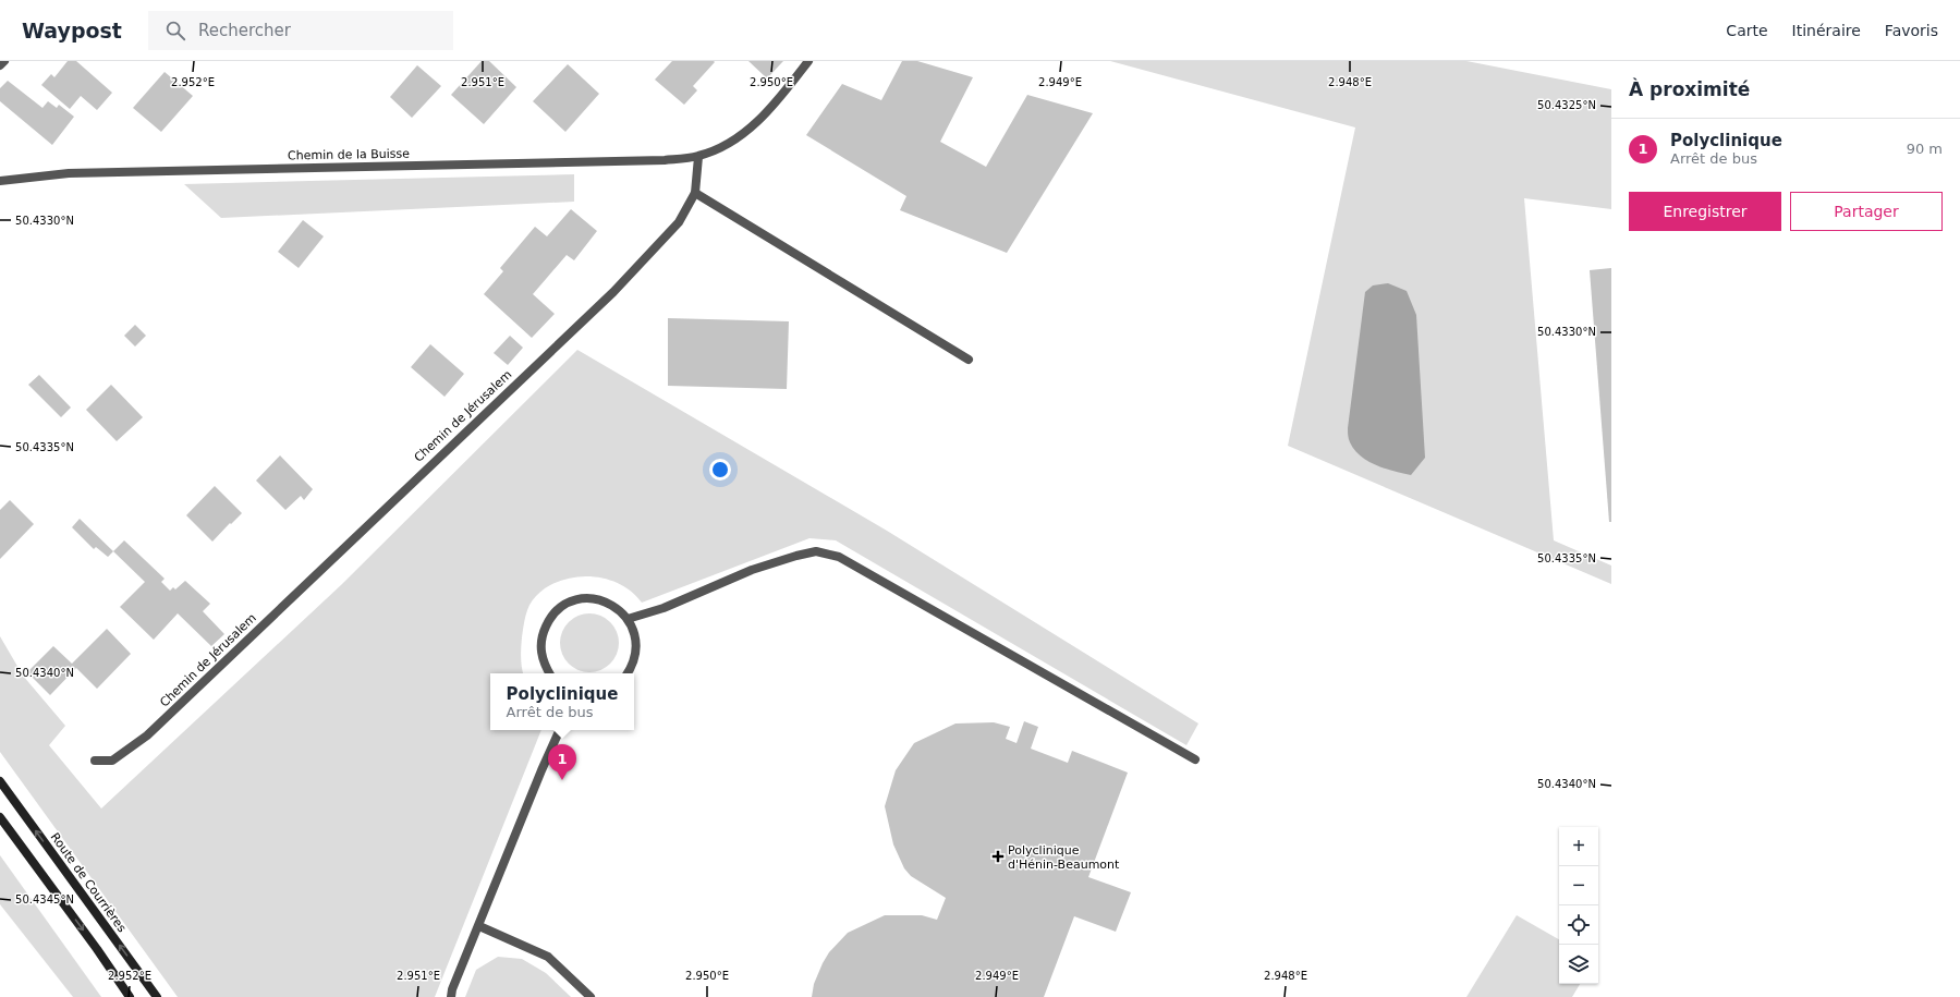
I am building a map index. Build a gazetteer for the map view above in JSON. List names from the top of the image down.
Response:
{
  "streets": {
    "main road": ["Route de Courrières"],
    "street": ["Chemin de la Buisse", "Chemin de Jérusalem"]
  },
  "crossings": [
    ["Chemin de la Buisse", "Chemin de Jérusalem"]
  ],
  "places": {
    "health": ["Polyclinique d'Hénin-Beaumont"]
  },
  "page": {
    "header": "Waypost",
    "search": "Rechercher",
    "nav": ["Carte", "Itinéraire", "Favoris"],
    "heading": "À proximité",
    "list": [
      {
        "mark": "1",
        "name": "Polyclinique",
        "note": "Arrêt de bus",
        "value": "90 m"
      }
    ],
    "buttons": ["Enregistrer", "Partager"],
    "popup": ["Polyclinique", "Arrêt de bus"],
    "pins": "1",
    "map_buttons": ["+", "−"]
  },
  "coordinates": [
    "2.952°E",
    "2.951°E",
    "2.950°E",
    "2.949°E",
    "2.948°E",
    "50.4325°N",
    "50.4330°N",
    "50.4335°N",
    "50.4340°N",
    "50.4345°N"
  ]
}
